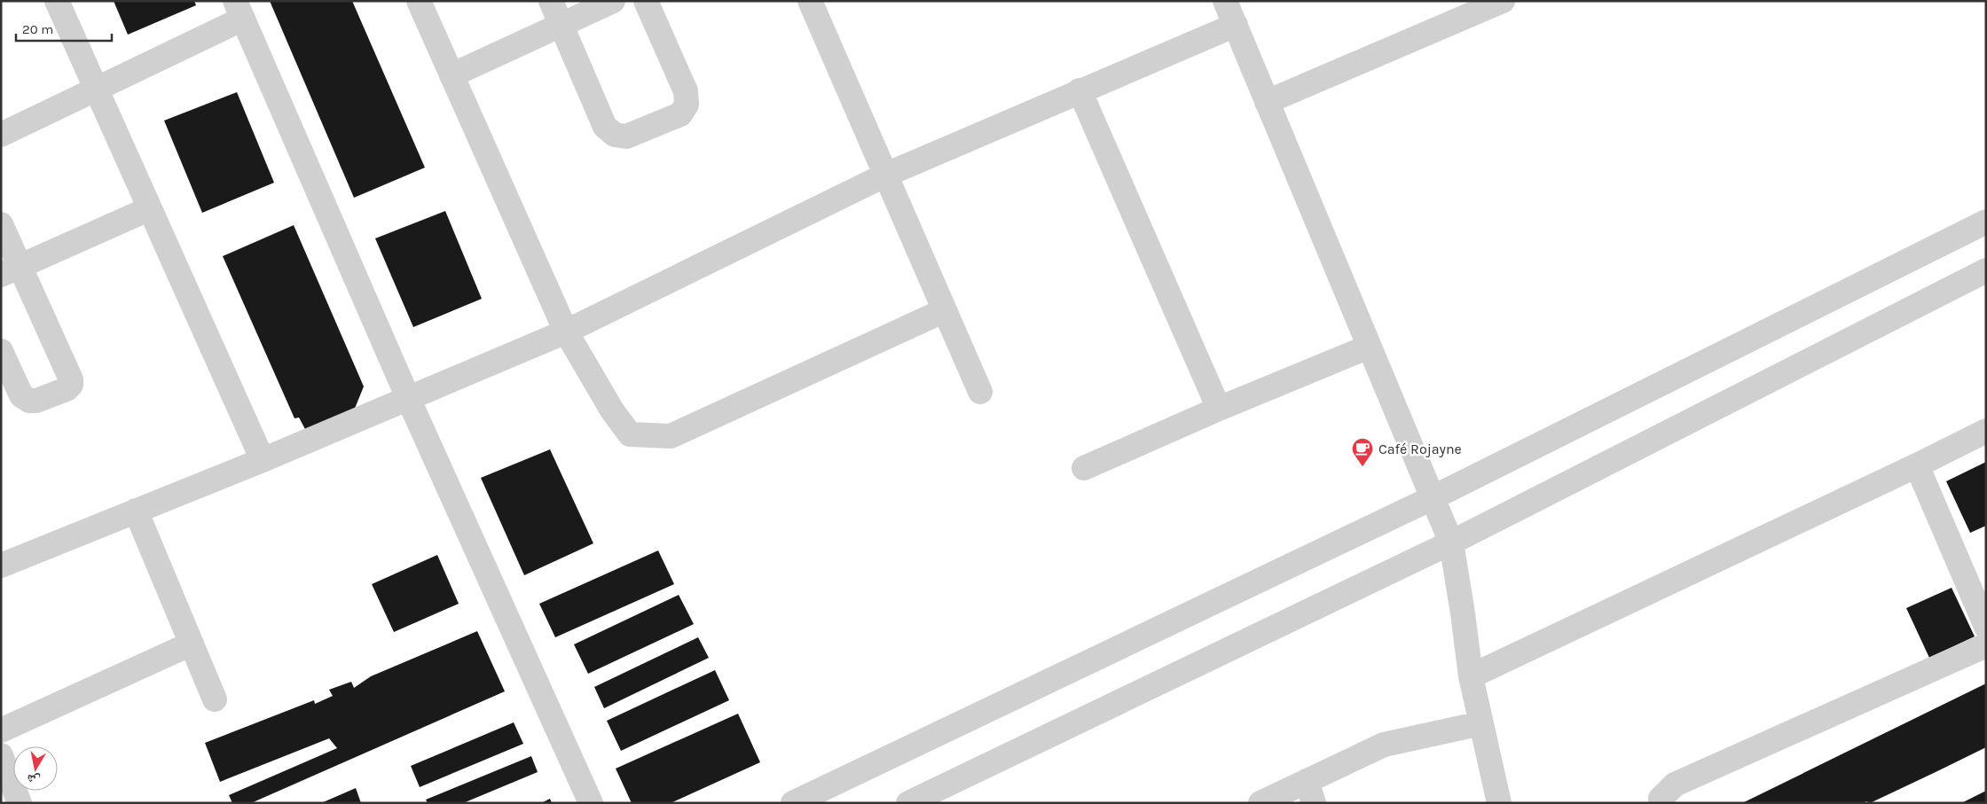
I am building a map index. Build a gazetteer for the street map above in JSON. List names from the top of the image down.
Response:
{
  "places": {
    "cafe": ["Café Rojayne"]
  },
  "scale_bar": "20 m",
  "north": "bottom"
}
